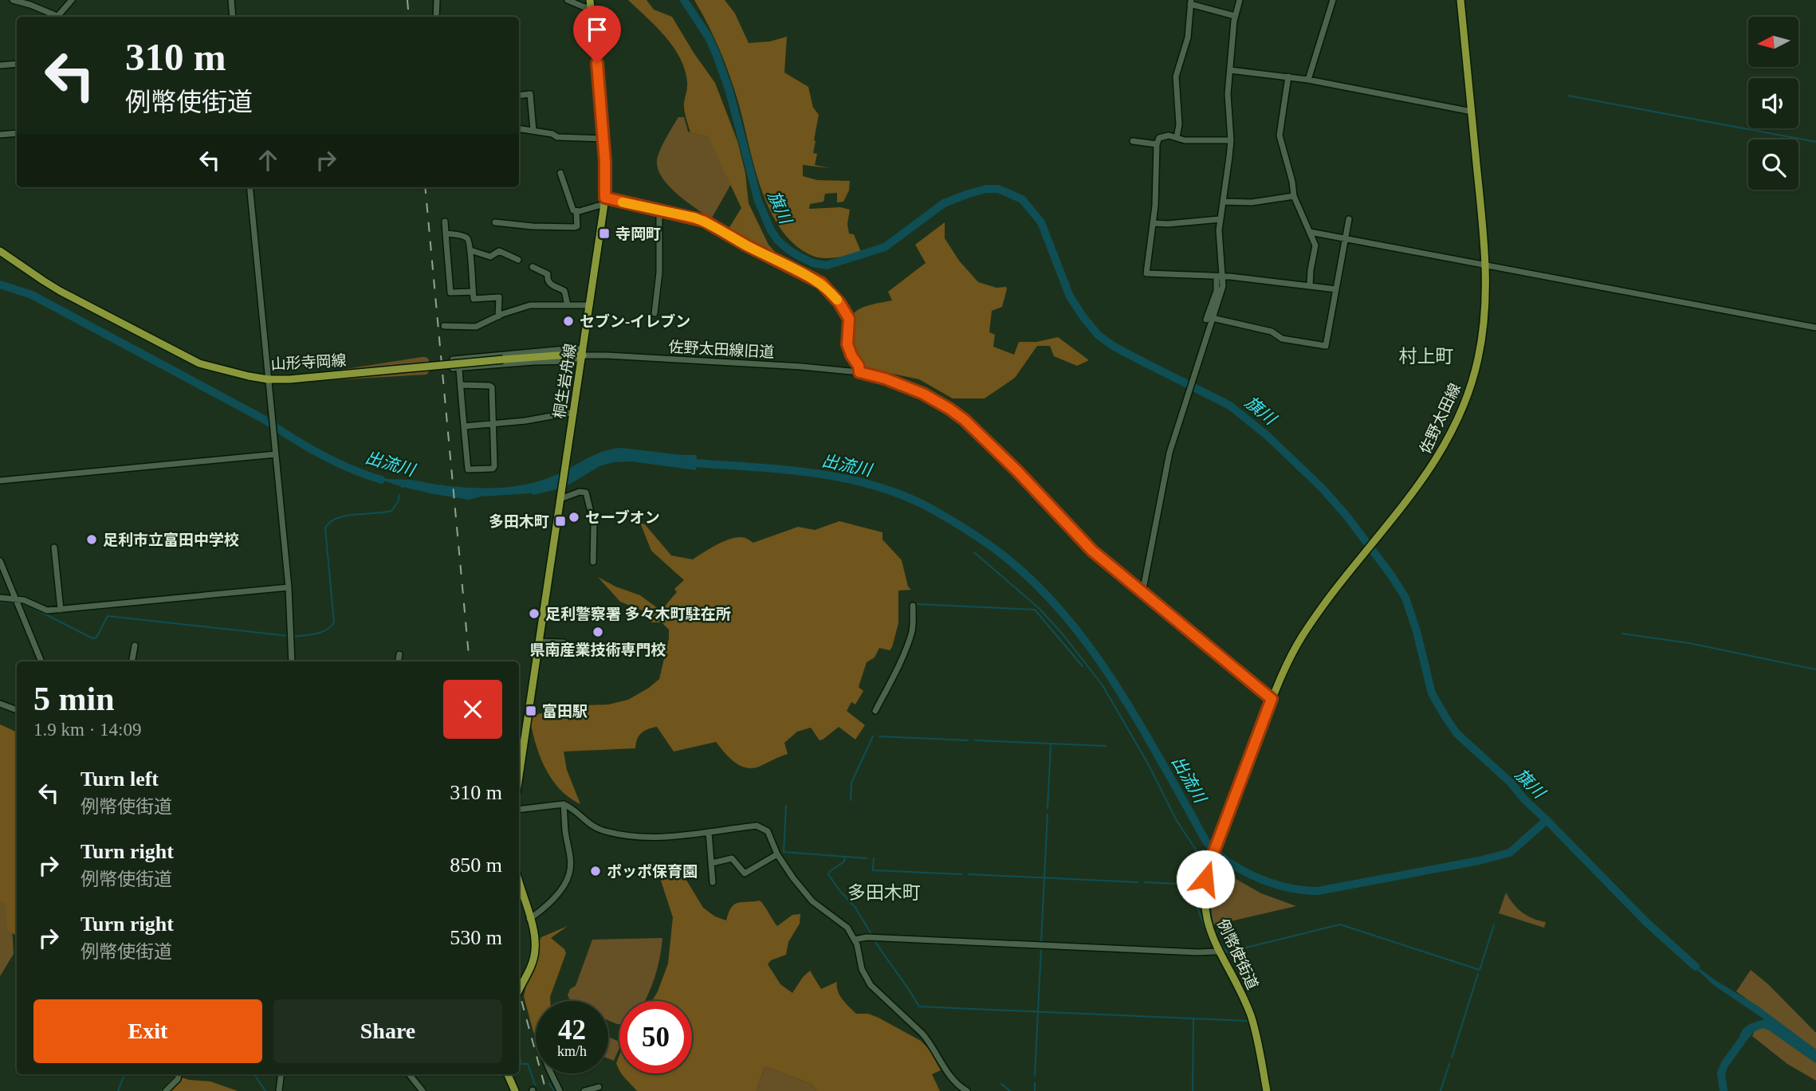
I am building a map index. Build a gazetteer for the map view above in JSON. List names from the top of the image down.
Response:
{
  "streets": {
    "main road": [
      "山形寺岡線",
      "桐生岩舟線",
      "佐野太田線",
      "例幣使街道"
    ],
    "street": ["佐野太田線旧道"]
  },
  "crossings": [
    ["佐野太田線旧道", "山形寺岡線"],
    ["佐野太田線旧道", "桐生岩舟線"],
    ["山形寺岡線", "桐生岩舟線"],
    ["佐野太田線", "例幣使街道"]
  ],
  "districts": ["村上町", "多田木町"],
  "water": ["旗川", "出流川"],
  "places": {
    "transit": ["寺岡町", "多田木町", "富田駅"],
    "other": [
      "セブン-イレブン",
      "セーブオン",
      "足利市立富田中学校",
      "足利警察署 多々木町駐在所",
      "県南産業技術専門校",
      "ポッポ保育園"
    ]
  },
  "north": "left",
  "page": {
    "turn": ["310 m", "例幣使街道"],
    "heading": ["5 min", "1.9 km · 14:09"],
    "list": [
      {
        "name": "Turn left",
        "note": "例幣使街道",
        "value": "310 m"
      },
      {
        "name": "Turn right",
        "note": "例幣使街道",
        "value": "850 m"
      },
      {
        "name": "Turn right",
        "note": "例幣使街道",
        "value": "530 m"
      }
    ],
    "buttons": ["Exit", "Share"],
    "speed": "42 km/h",
    "limit": "50"
  }
}
